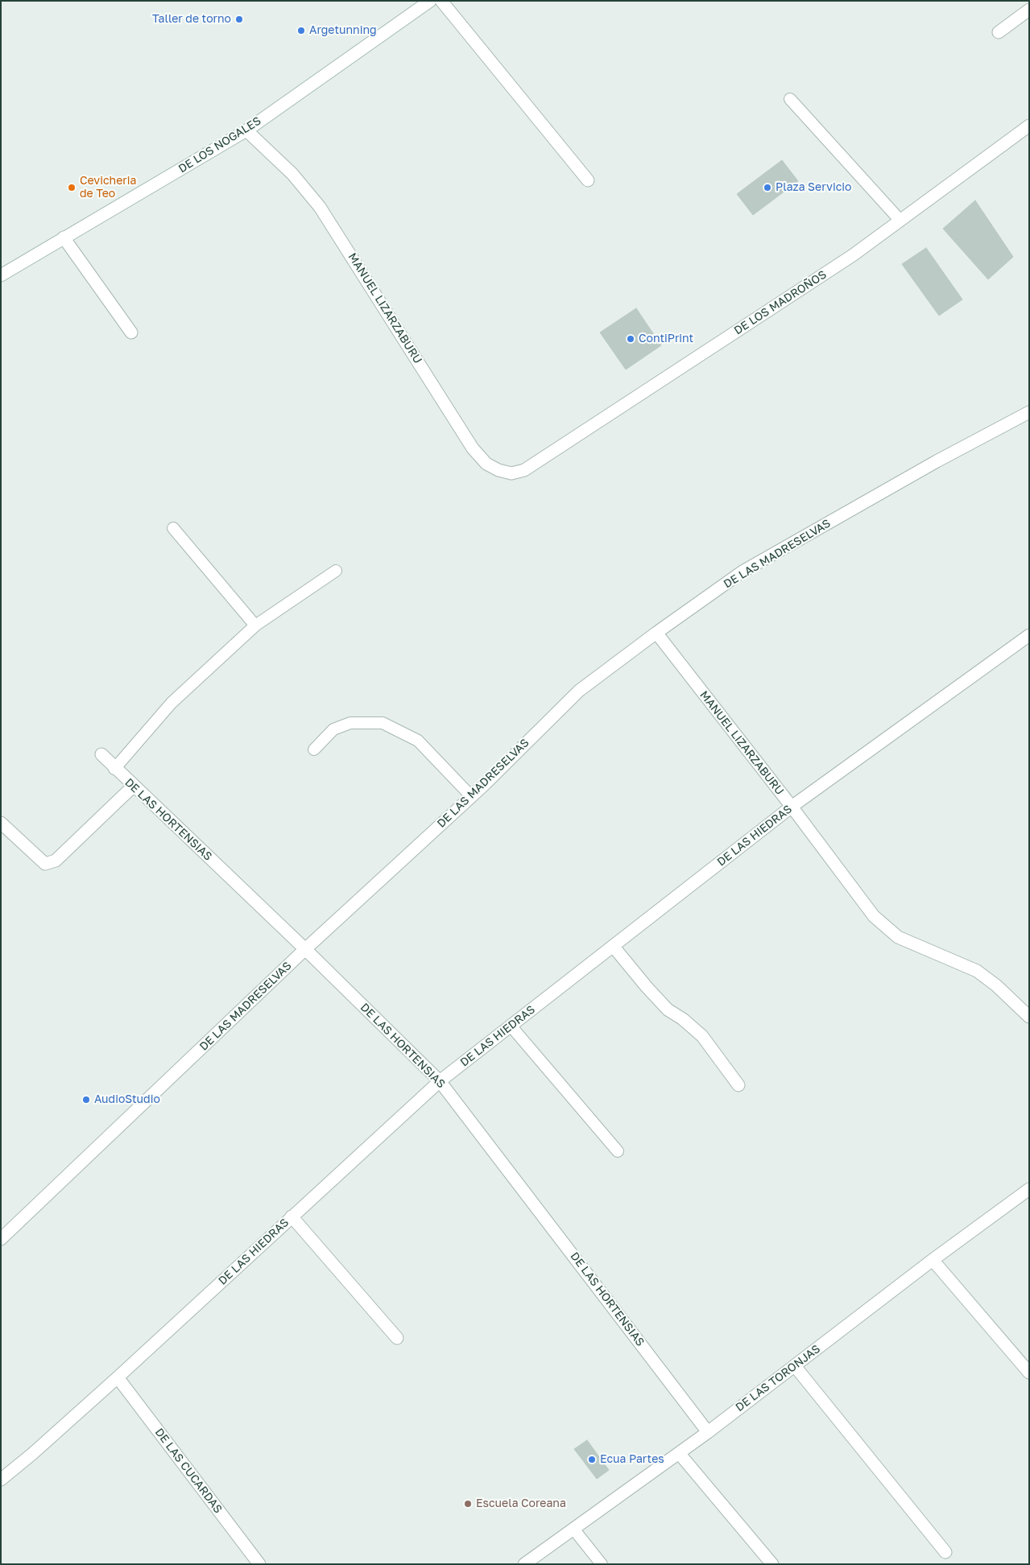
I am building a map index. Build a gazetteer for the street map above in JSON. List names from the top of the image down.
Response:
{
  "streets": {
    "street": [
      "DE LOS NOGALES",
      "DE LOS MADROÑOS",
      "MANUEL LIZARZABURU",
      "DE LAS MADRESELVAS",
      "DE LAS HORTENSIAS",
      "DE LAS HIEDRAS",
      "DE LAS TORONJAS",
      "DE LAS CUCARDAS"
    ]
  },
  "crossings": [
    ["DE LOS NOGALES", "MANUEL LIZARZABURU"],
    ["DE LOS MADROÑOS", "MANUEL LIZARZABURU"],
    ["MANUEL LIZARZABURU", "DE LAS MADRESELVAS"],
    ["MANUEL LIZARZABURU", "DE LAS HIEDRAS"],
    ["DE LAS MADRESELVAS", "DE LAS HORTENSIAS"],
    ["DE LAS HORTENSIAS", "DE LAS HIEDRAS"],
    ["DE LAS HORTENSIAS", "DE LAS TORONJAS"],
    ["DE LAS HIEDRAS", "DE LAS CUCARDAS"]
  ],
  "places": [
    "Taller de torno",
    "Argetunning",
    "Cevicheria de Teo",
    "Plaza Servicio",
    "ContiPrint",
    "AudioStudio",
    "Ecua Partes",
    "Escuela Coreana"
  ]
}
